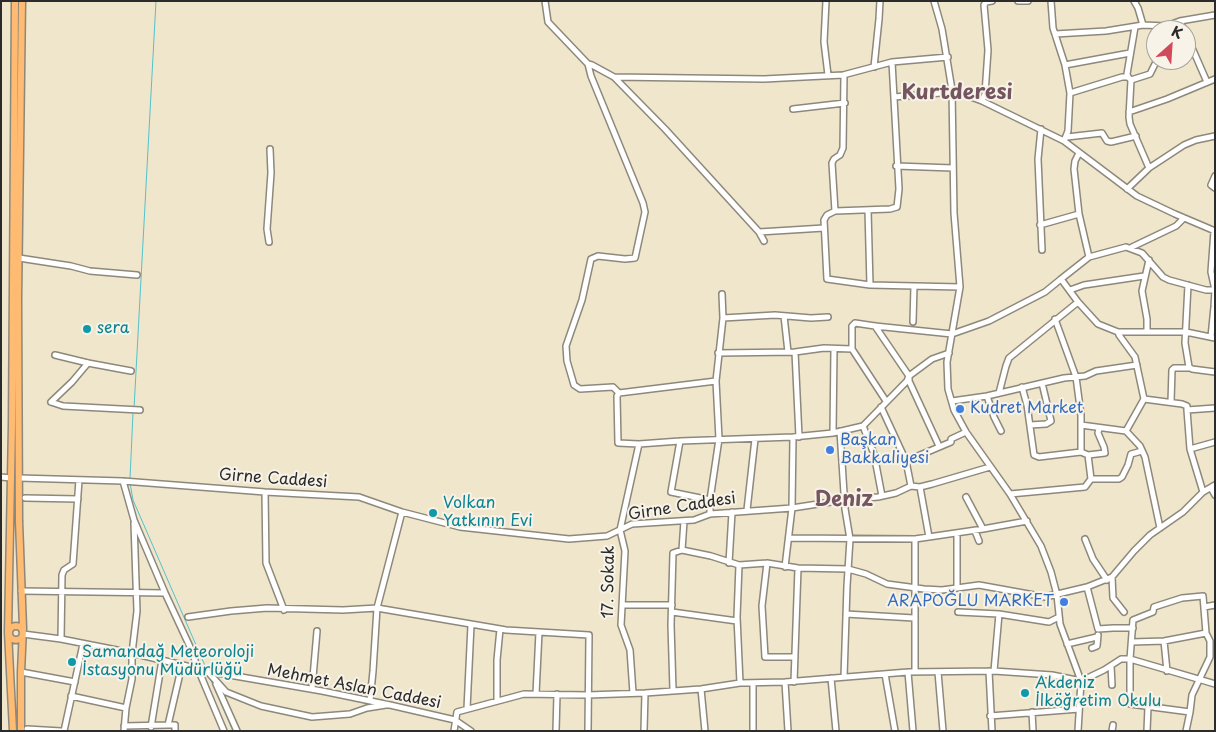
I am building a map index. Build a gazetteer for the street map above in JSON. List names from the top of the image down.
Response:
{
  "streets": {
    "street": ["Girne Caddesi", "17. Sokak", "Mehmet Aslan Caddesi"]
  },
  "crossings": [
    ["Girne Caddesi", "17. Sokak"]
  ],
  "districts": ["Kurtderesi", "Deniz"],
  "places": [
    "sera",
    "Kudret Market",
    "Başkan Bakkaliyesi",
    "Volkan Yatkının Evi",
    "ARAPOĞLU MARKET",
    "Samandağ Meteoroloji İstasyonu Müdürlüğü",
    "Akdeniz İlköğretim Okulu"
  ],
  "north": "top right"
}
